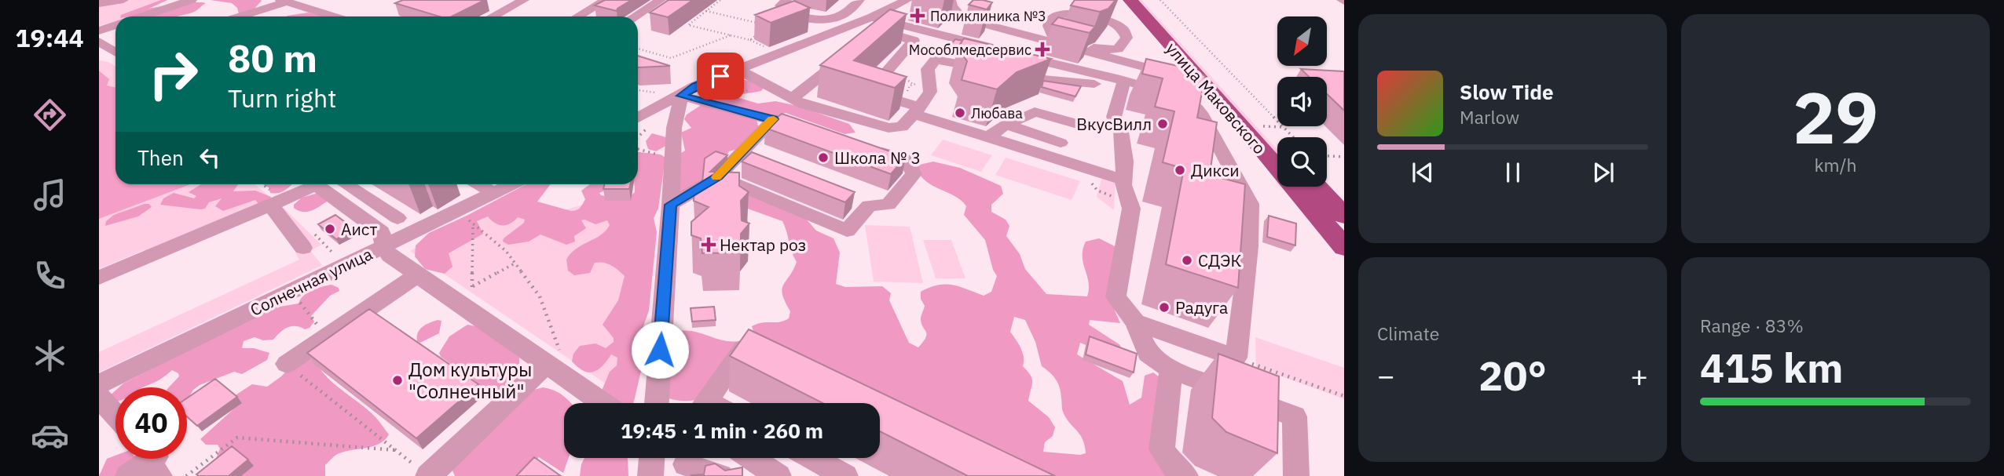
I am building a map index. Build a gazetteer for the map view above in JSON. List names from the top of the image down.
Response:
{
  "streets": {
    "main road": ["улица Маковского"],
    "street": ["Солнечная улица"]
  },
  "places": {
    "health": ["Поликлиника №3", "Мособлмедсервис", "Нектар роз"],
    "other": [
      "Любава",
      "ВкусВилл",
      "Школа № 3",
      "Дикси",
      "Аист",
      "СДЭК",
      "Радуга",
      "Дом культуры \"Солнечный\""
    ]
  },
  "north": "bottom left",
  "page": {
    "tabs": "19:44",
    "tile": [
      ["29", "km/h"],
      "Climate",
      ["Range · 83%", "415 km"]
    ],
    "turn": ["80 m", "Turn right"],
    "song": ["Slow Tide", "Marlow"],
    "then": "Then",
    "heat": ["−", "20°", "+"],
    "limit": "40",
    "trip": "19:45 · 1 min · 260 m"
  }
}
